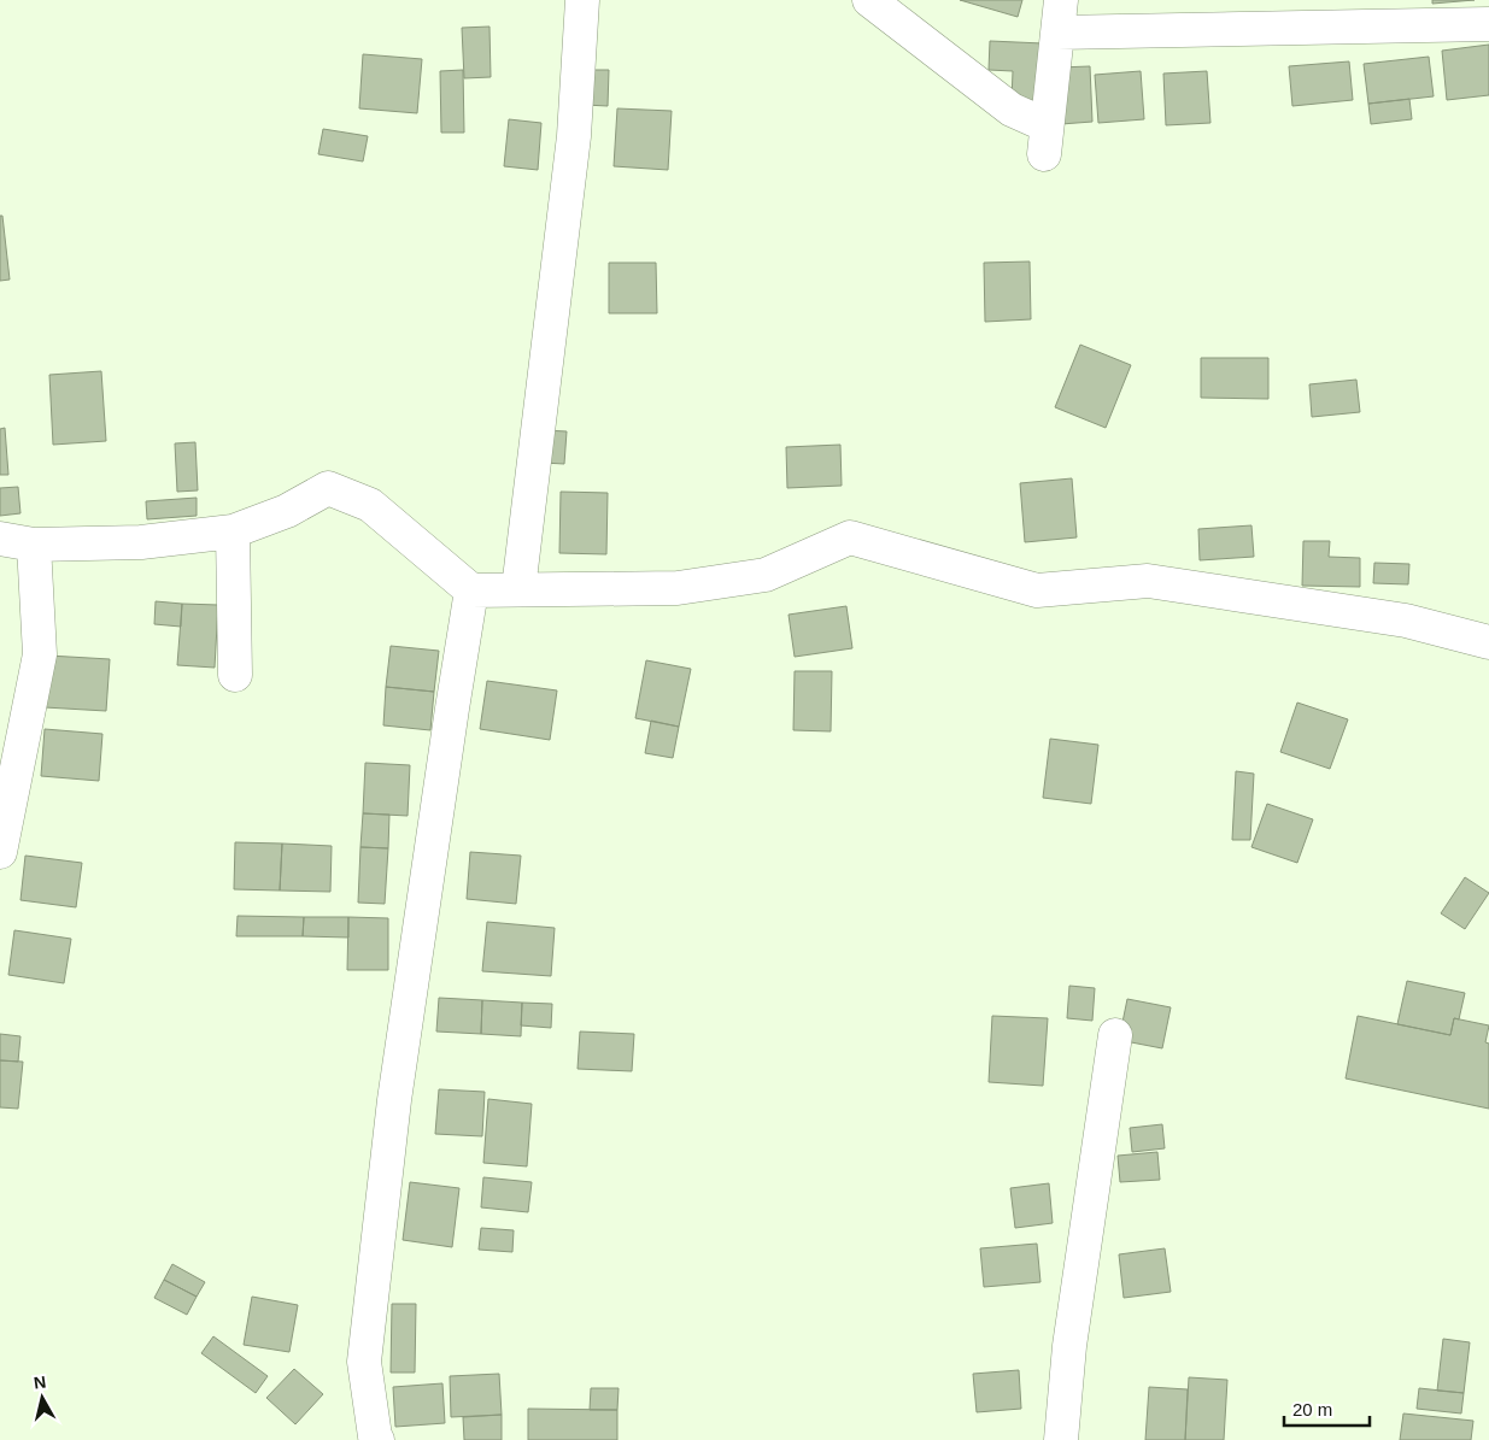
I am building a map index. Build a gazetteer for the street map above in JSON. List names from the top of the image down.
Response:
{
  "scale_bar": "20 m",
  "north": "top"
}
